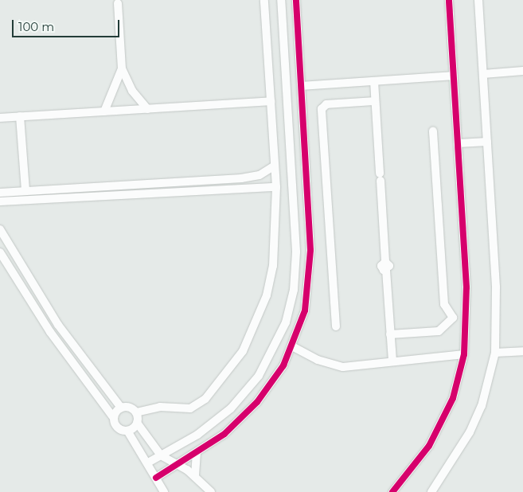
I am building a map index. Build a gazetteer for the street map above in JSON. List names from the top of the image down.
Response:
{
  "scale_bar": "100 m"
}
